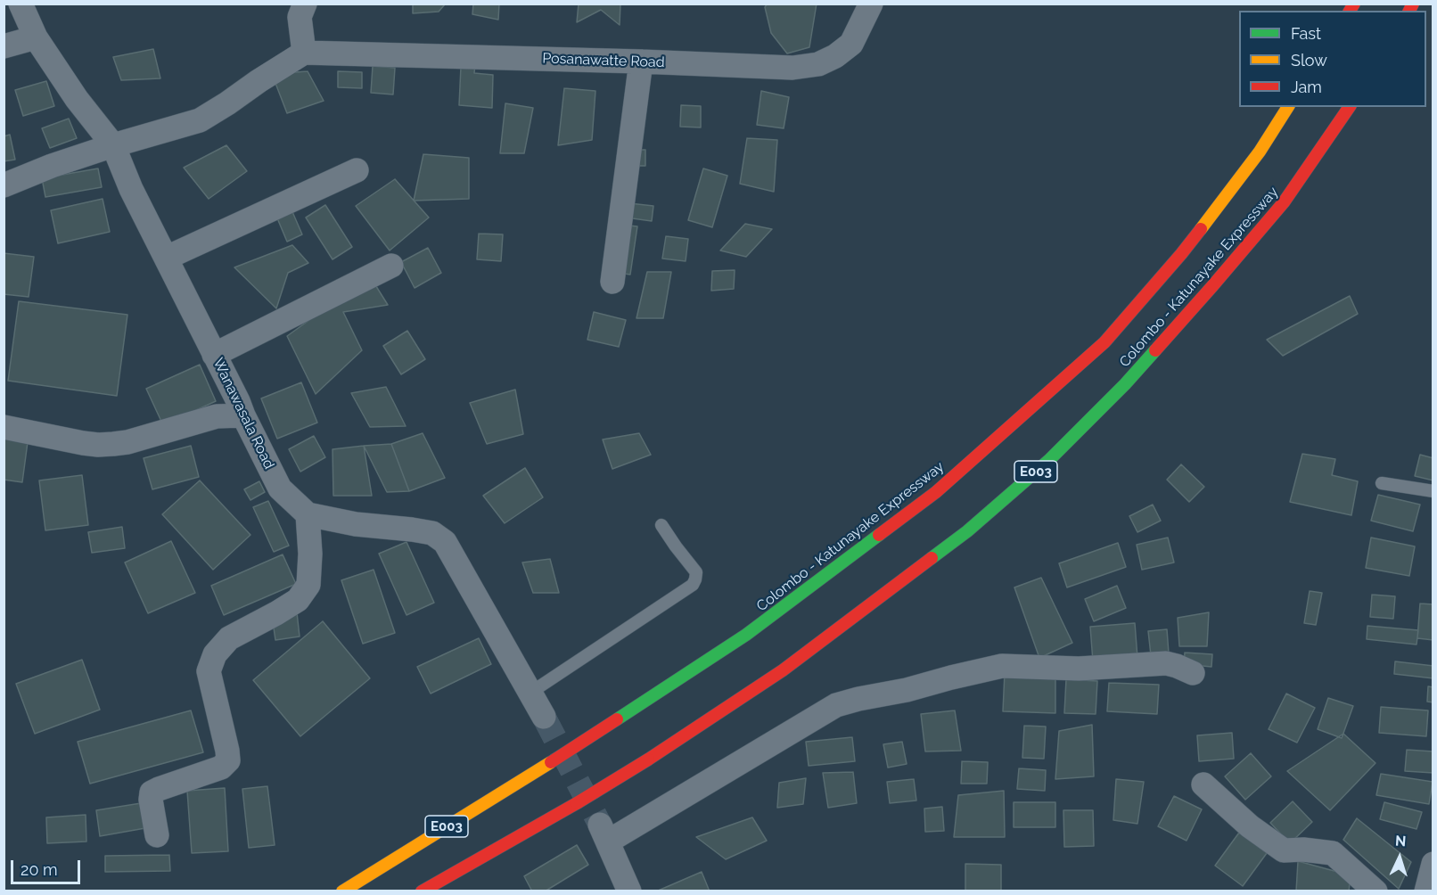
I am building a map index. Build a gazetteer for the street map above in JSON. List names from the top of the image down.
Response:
{
  "streets": {
    "highway": ["Colombo - Katunayake Expressway", "E003"],
    "street": ["Posanawatte Road", "Wanawasala Road"]
  },
  "legend": ["Fast", "Slow", "Jam"],
  "scale_bar": "20 m",
  "north": "top"
}
